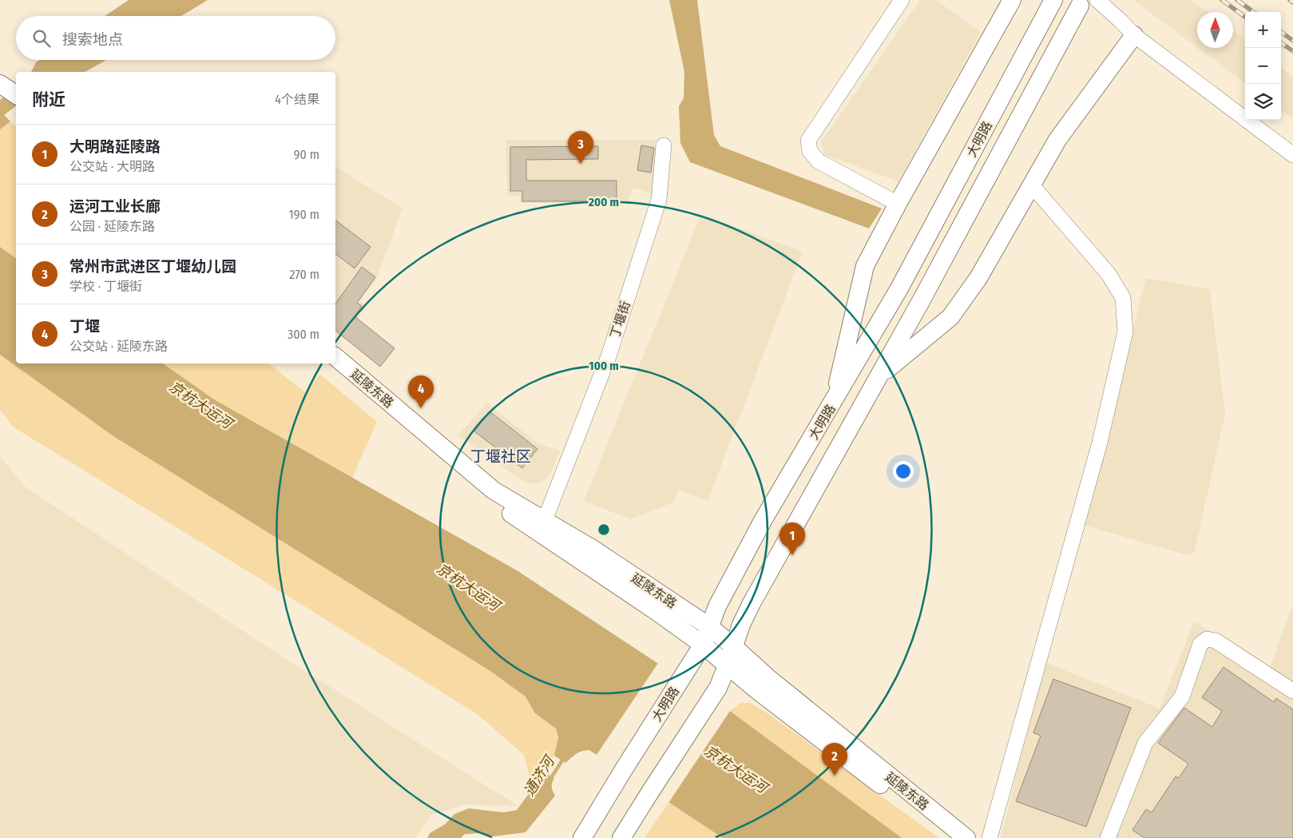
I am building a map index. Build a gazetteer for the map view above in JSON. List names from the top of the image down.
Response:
{
  "streets": {
    "main road": ["大明路", "延陵东路"],
    "street": ["丁堰街"]
  },
  "crossings": [
    ["大明路", "延陵东路"],
    ["丁堰街", "延陵东路"]
  ],
  "districts": ["丁堰社区"],
  "water": ["京杭大运河", "通济河"],
  "north": "top",
  "page": {
    "map_buttons": ["+", "−"],
    "search": "搜索地点",
    "heading": ["附近", "4个结果"],
    "list": [
      {
        "mark": "1",
        "name": "大明路延陵路",
        "note": "公交站 · 大明路",
        "value": "90 m"
      },
      {
        "mark": "2",
        "name": "运河工业长廊",
        "note": "公园 · 延陵东路",
        "value": "190 m"
      },
      {
        "mark": "3",
        "name": "常州市武进区丁堰幼儿园",
        "note": "学校 · 丁堰街",
        "value": "270 m"
      },
      {
        "mark": "4",
        "name": "丁堰",
        "note": "公交站 · 延陵东路",
        "value": "300 m"
      }
    ],
    "pins": [
      "3",
      "4",
      "1",
      "2"
    ]
  },
  "rings": ["200 m", "100 m"]
}
